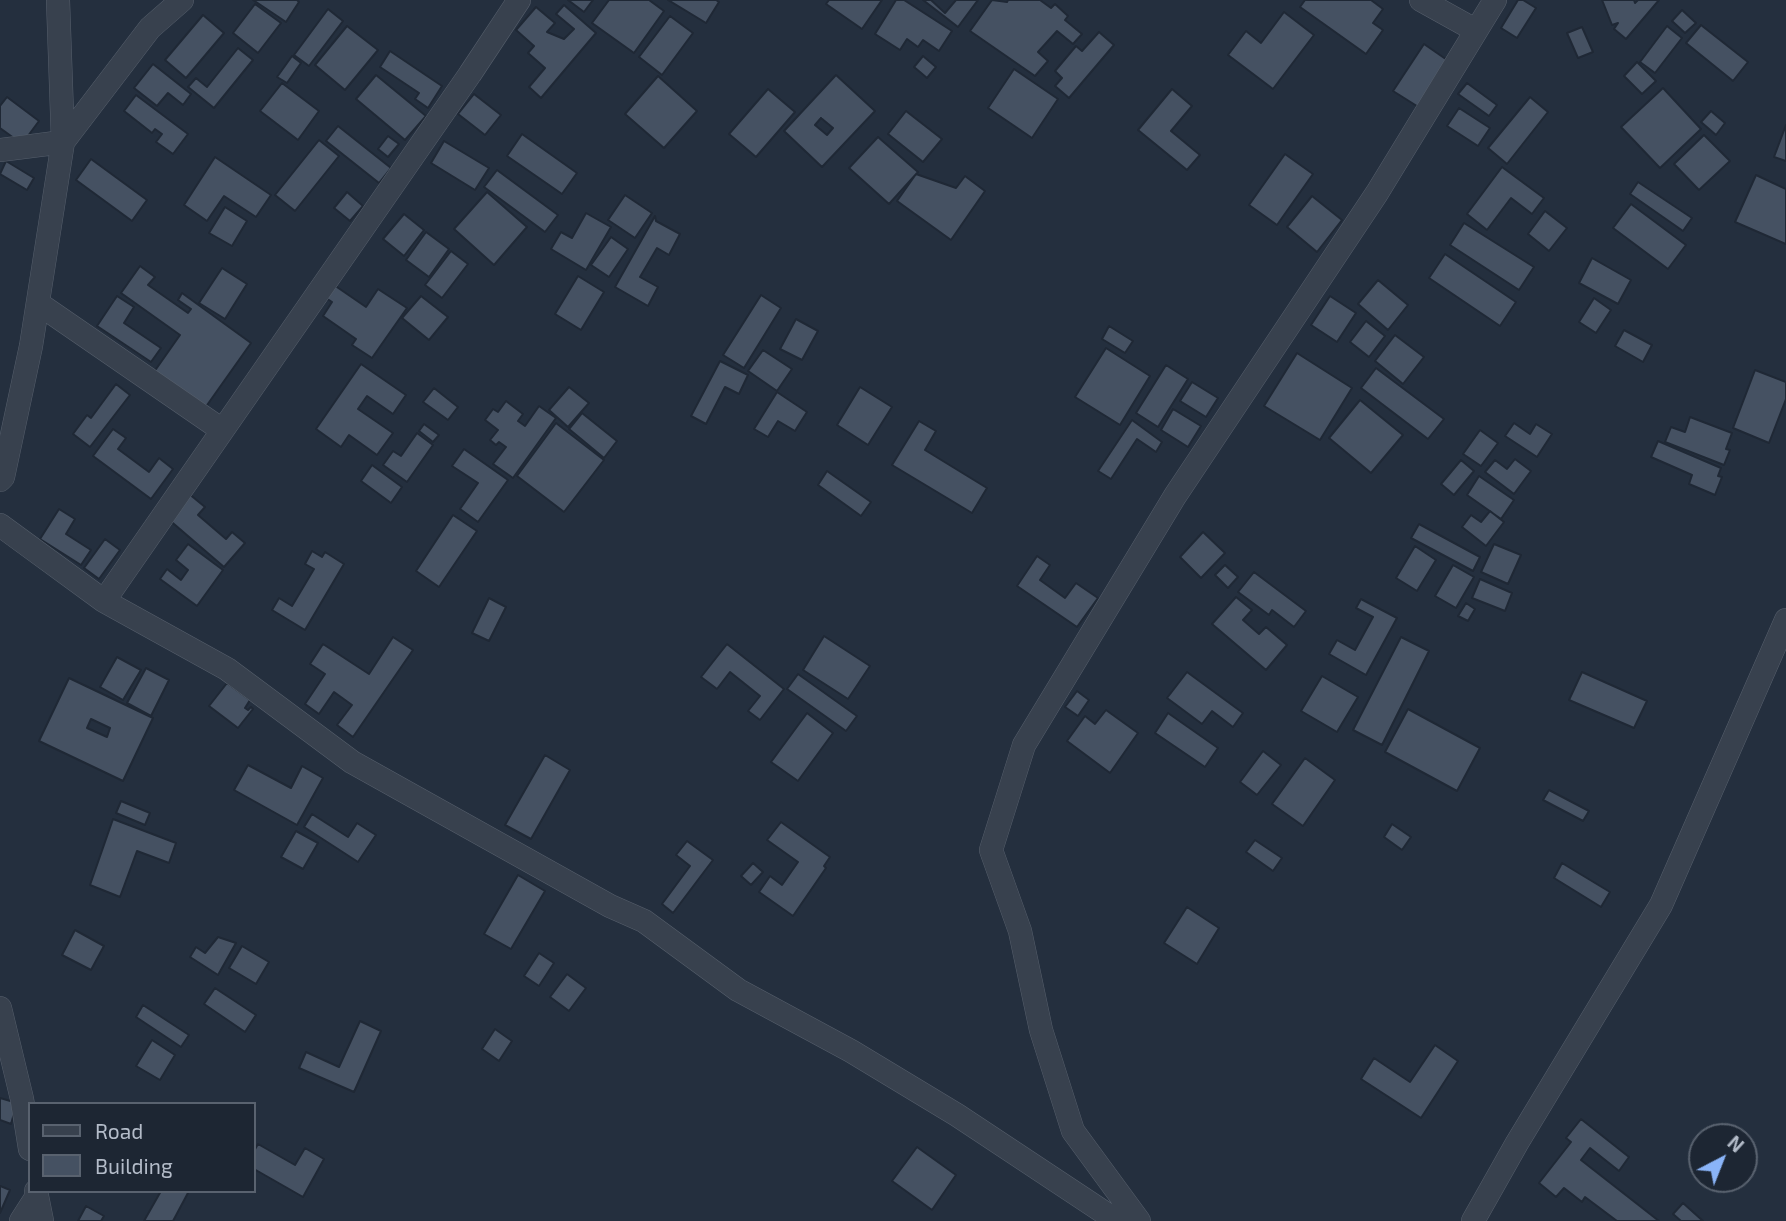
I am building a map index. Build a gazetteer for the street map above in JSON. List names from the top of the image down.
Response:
{
  "legend": ["Road", "Building"],
  "north": "top right"
}
